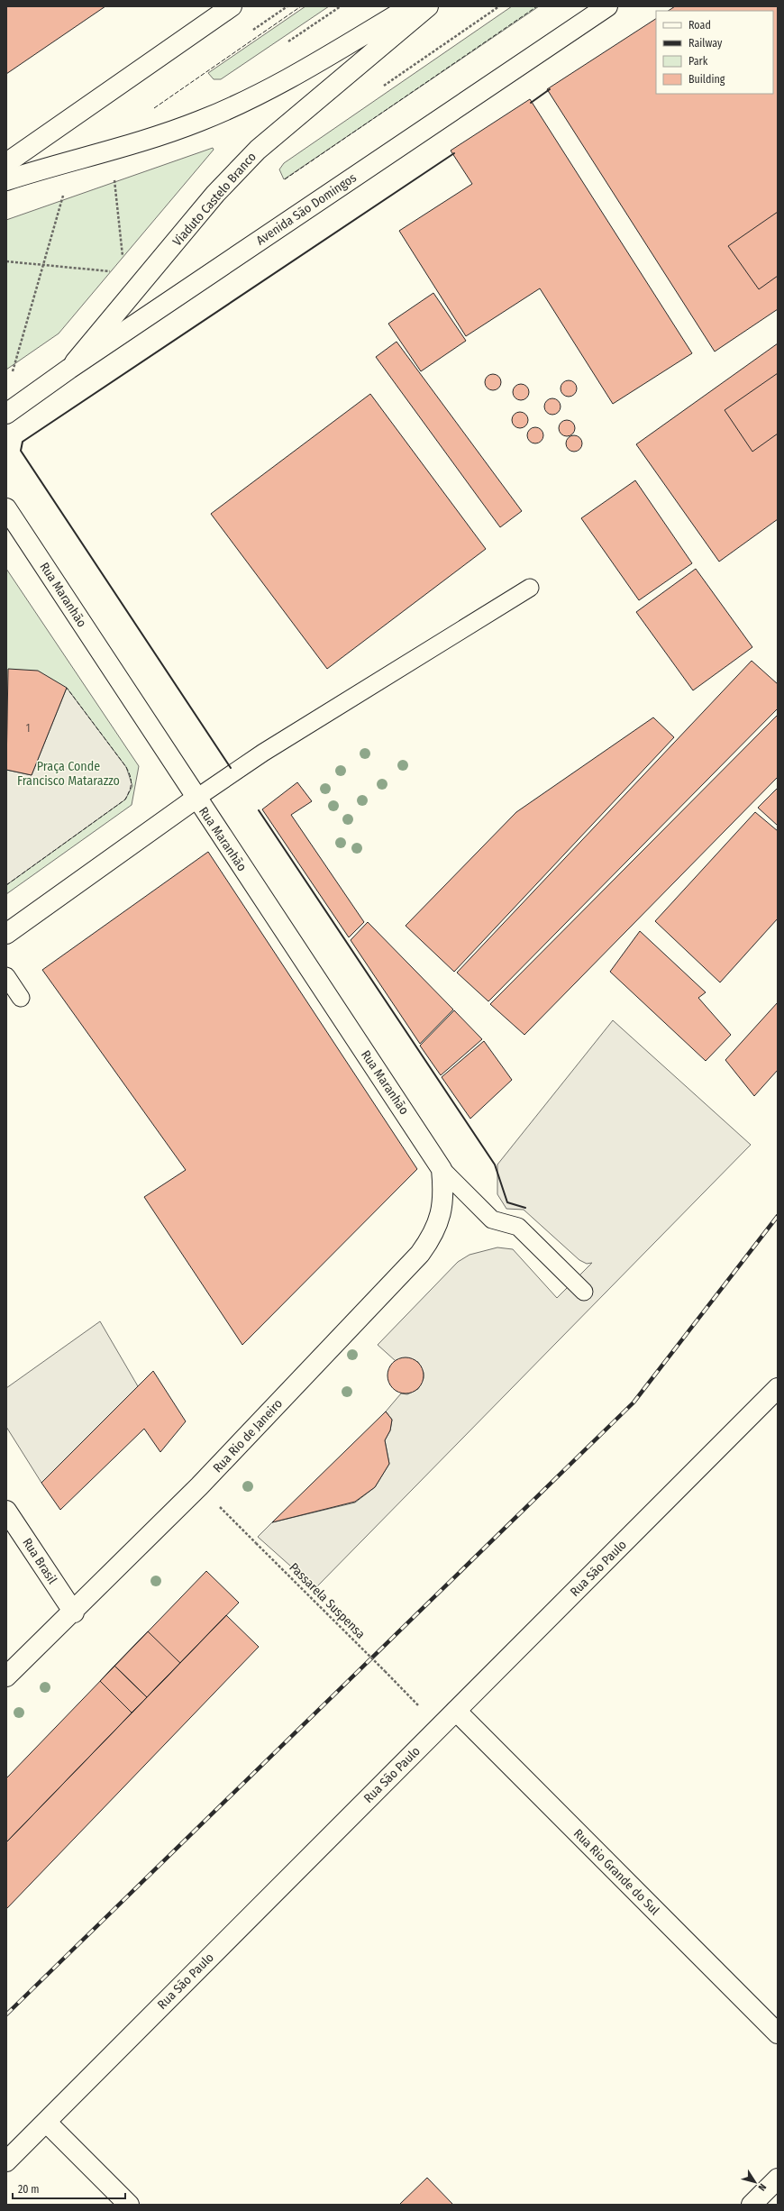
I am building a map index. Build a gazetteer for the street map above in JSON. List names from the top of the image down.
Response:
{
  "streets": {
    "street": [
      "Viaduto Castelo Branco",
      "Avenida São Domingos",
      "Rua Maranhão",
      "Rua Rio de Janeiro",
      "Rua Brasil",
      "Rua São Paulo",
      "Rua Rio Grande do Sul"
    ],
    "path": ["Passarela Suspensa"]
  },
  "crossings": [
    ["Viaduto Castelo Branco", "Avenida São Domingos"],
    ["Rua Maranhão", "Rua Rio de Janeiro"],
    ["Rua Rio de Janeiro", "Rua Brasil"],
    ["Rua Rio de Janeiro", "Passarela Suspensa"],
    ["Rua São Paulo", "Passarela Suspensa"],
    ["Rua São Paulo", "Rua Rio Grande do Sul"]
  ],
  "parks": ["Praça Conde Francisco Matarazzo"],
  "house_numbers": ["1"],
  "legend": [
    "Road",
    "Railway",
    "Park",
    "Building"
  ],
  "scale_bar": "20 m",
  "north": "bottom right"
}
